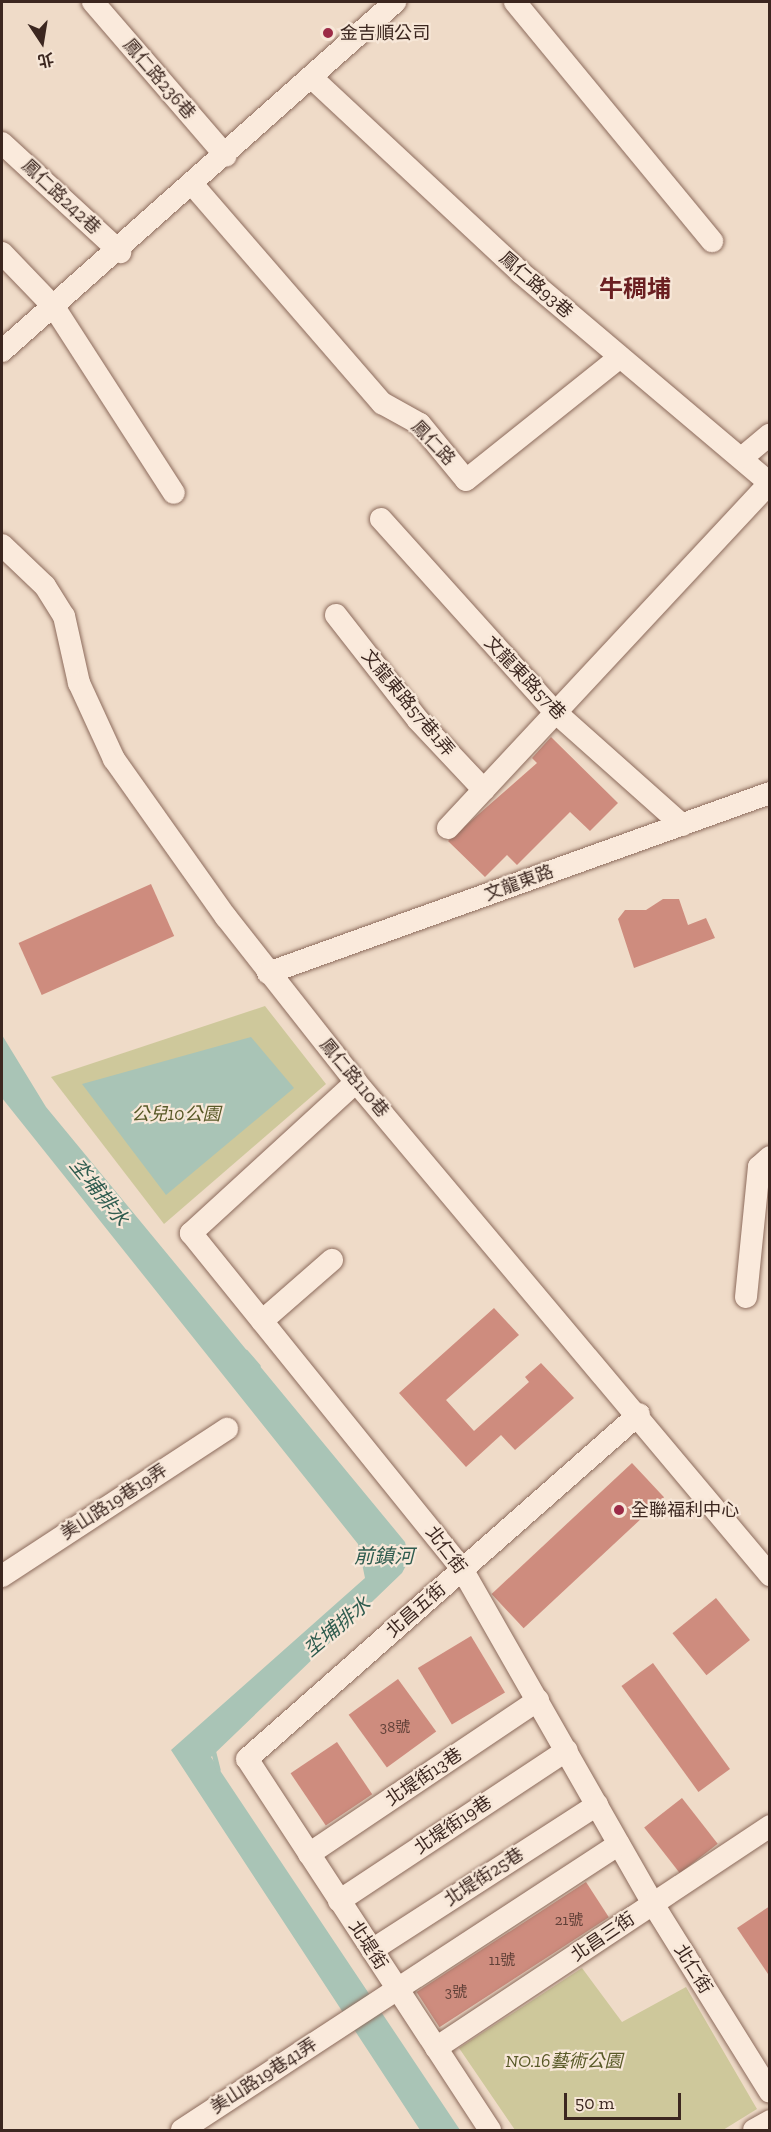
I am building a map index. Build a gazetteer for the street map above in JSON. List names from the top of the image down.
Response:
{
  "streets": {
    "street": [
      "鳳仁路236巷",
      "鳳仁路242巷",
      "鳳仁路93巷",
      "鳳仁路",
      "文龍東路57巷",
      "文龍東路57巷1弄",
      "文龍東路",
      "鳳仁路110巷",
      "美山路19巷19弄",
      "北仁街",
      "北昌五街",
      "北堤街13巷",
      "北堤街19巷",
      "北堤街25巷",
      "北昌三街",
      "北堤街",
      "美山路19巷41弄"
    ]
  },
  "crossings": [
    ["鳳仁路93巷", "鳳仁路"],
    ["文龍東路57巷", "文龍東路"],
    ["文龍東路", "鳳仁路110巷"],
    ["鳳仁路110巷", "北仁街"],
    ["鳳仁路110巷", "北昌五街"],
    ["北仁街", "北昌五街"],
    ["北仁街", "北堤街13巷"],
    ["北仁街", "北堤街19巷"],
    ["北仁街", "北堤街25巷"],
    ["北仁街", "北昌三街"],
    ["北仁街", "美山路19巷41弄"],
    ["北昌五街", "北堤街"],
    ["北堤街13巷", "北堤街"],
    ["北堤街19巷", "北堤街"],
    ["北堤街25巷", "北堤街"],
    ["北昌三街", "北堤街"],
    ["北堤街", "美山路19巷41弄"]
  ],
  "districts": ["牛稠埔"],
  "water": ["坔埔排水", "前鎮河"],
  "parks": ["公兒10公園", "NO.16藝術公園"],
  "places": ["金吉順公司", "全聯福利中心"],
  "house_numbers": [
    "38號",
    "21號",
    "11號",
    "3號"
  ],
  "scale_bar": "50 m",
  "north": "bottom"
}
